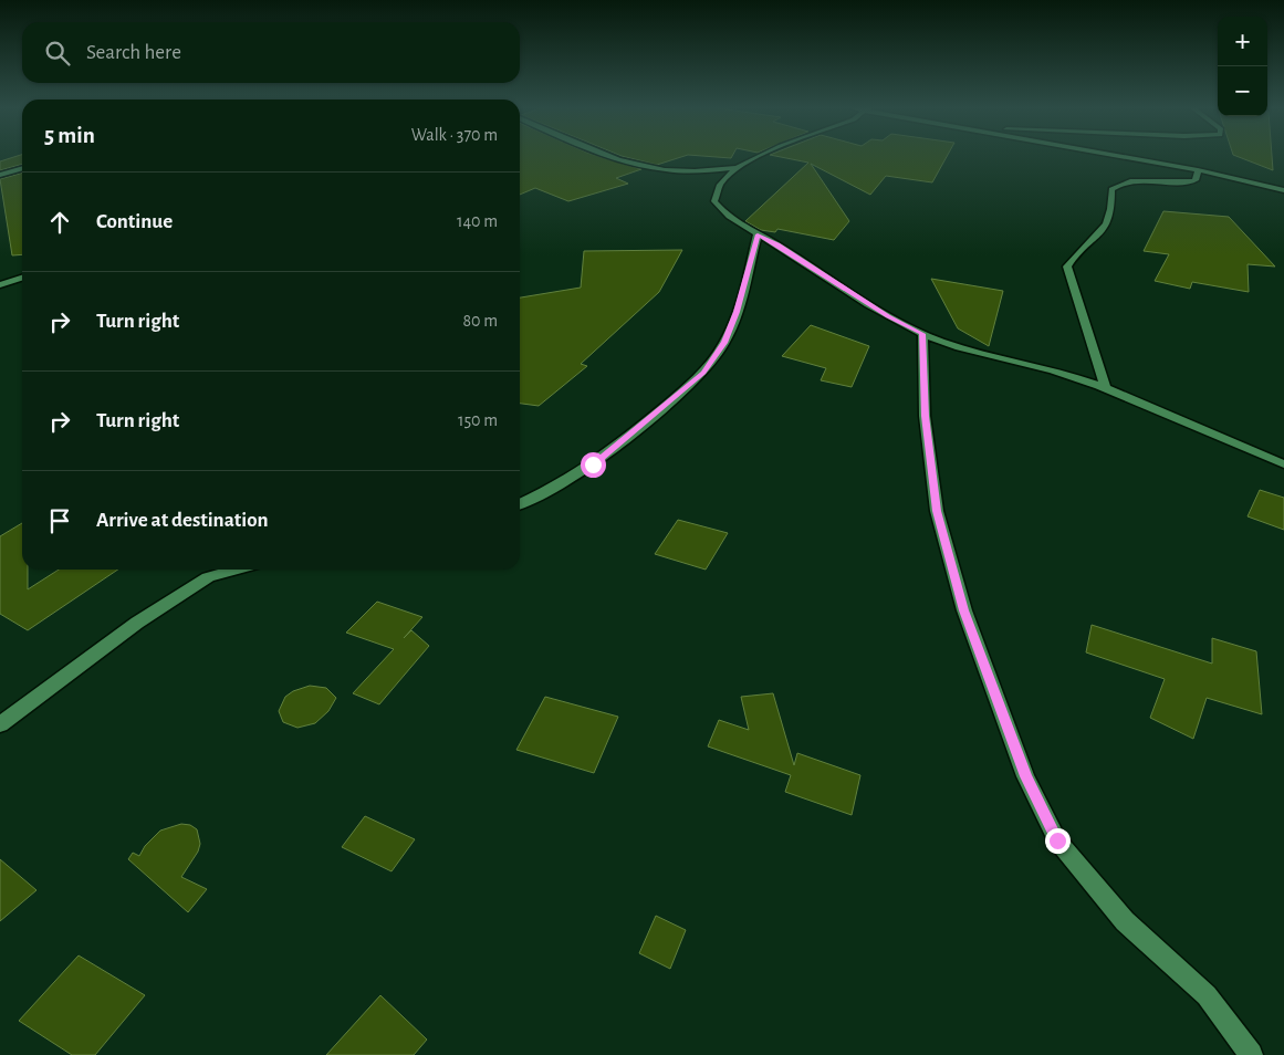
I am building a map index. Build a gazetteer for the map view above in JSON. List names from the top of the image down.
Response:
{
  "page": {
    "map_buttons": ["+", "−"],
    "search": "Search here",
    "heading": ["5 min", "Walk · 370 m"],
    "list": [
      ["Continue", "140 m"],
      ["Turn right", "80 m"],
      ["Turn right", "150 m"],
      "Arrive at destination"
    ]
  }
}
